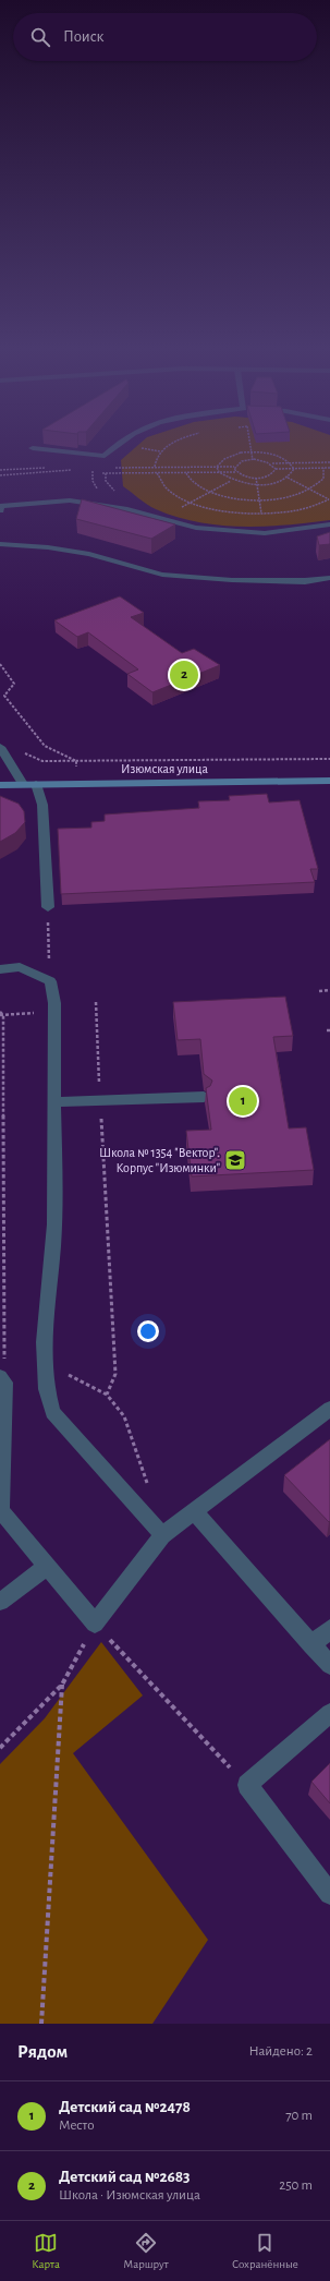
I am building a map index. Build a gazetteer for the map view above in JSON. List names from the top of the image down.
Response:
{
  "streets": {
    "street": ["Изюмская улица"]
  },
  "places": {
    "school or university": ["Школа № 1354 \"Вектор\". Корпус \"Изюминки\""]
  },
  "page": {
    "search": "Поиск",
    "pins": ["2", "1"],
    "heading": ["Рядом", "Найдено: 2"],
    "list": [
      {
        "mark": "1",
        "name": "Детский сад №2478",
        "note": "Место",
        "value": "70 m"
      },
      {
        "mark": "2",
        "name": "Детский сад №2683",
        "note": "Школа · Изюмская улица",
        "value": "250 m"
      }
    ],
    "nav": ["Карта", "Маршрут", "Сохранённые"]
  }
}
